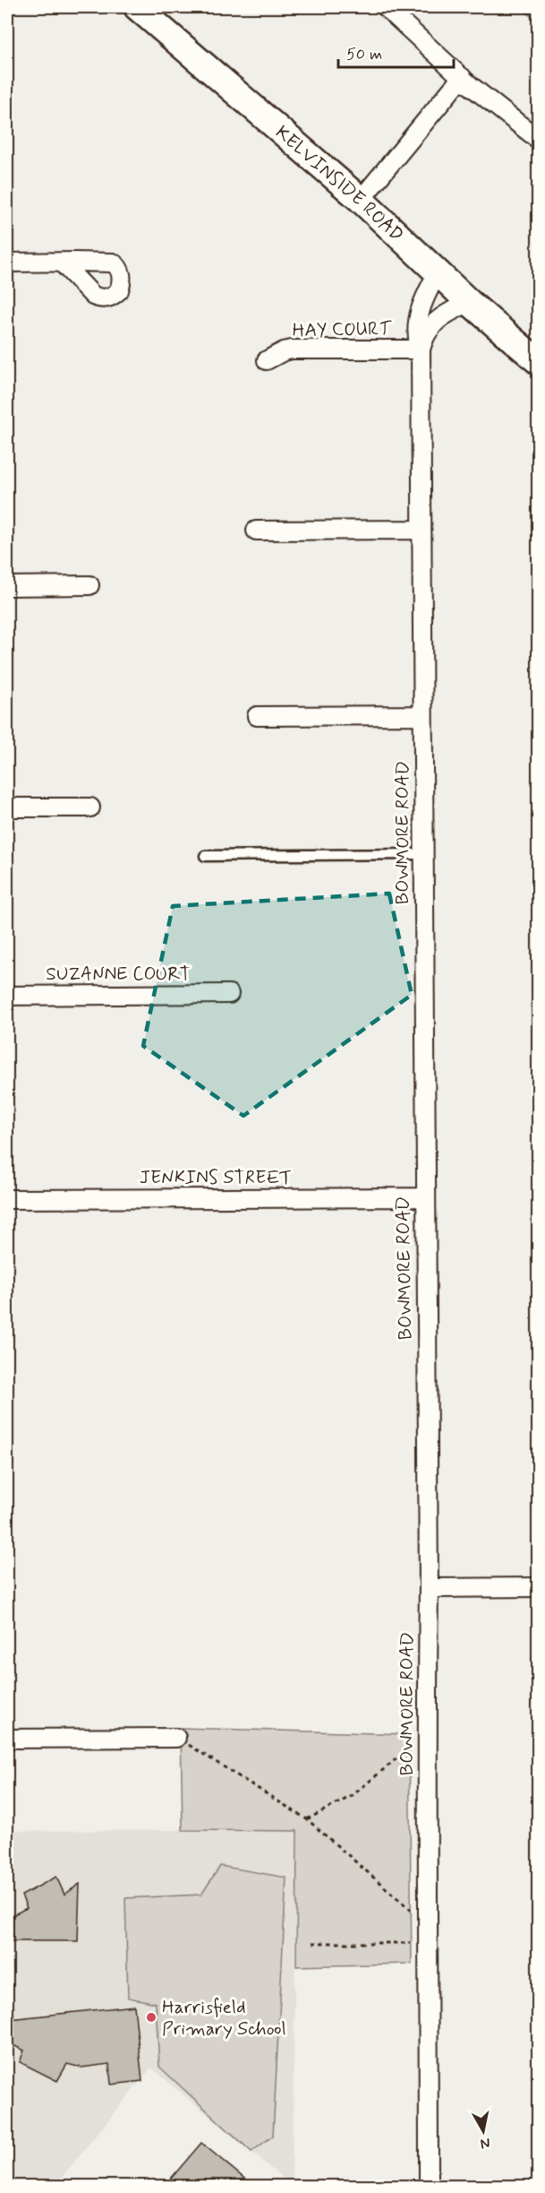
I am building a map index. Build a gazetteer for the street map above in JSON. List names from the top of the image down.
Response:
{
  "streets": {
    "street": [
      "KELVINSIDE ROAD",
      "HAY COURT",
      "BOWMORE ROAD",
      "SUZANNE COURT",
      "JENKINS STREET"
    ]
  },
  "crossings": [
    ["KELVINSIDE ROAD", "BOWMORE ROAD"],
    ["HAY COURT", "BOWMORE ROAD"],
    ["BOWMORE ROAD", "JENKINS STREET"]
  ],
  "places": ["Harrisfield Primary School"],
  "scale_bar": "50 m",
  "north": "bottom"
}
